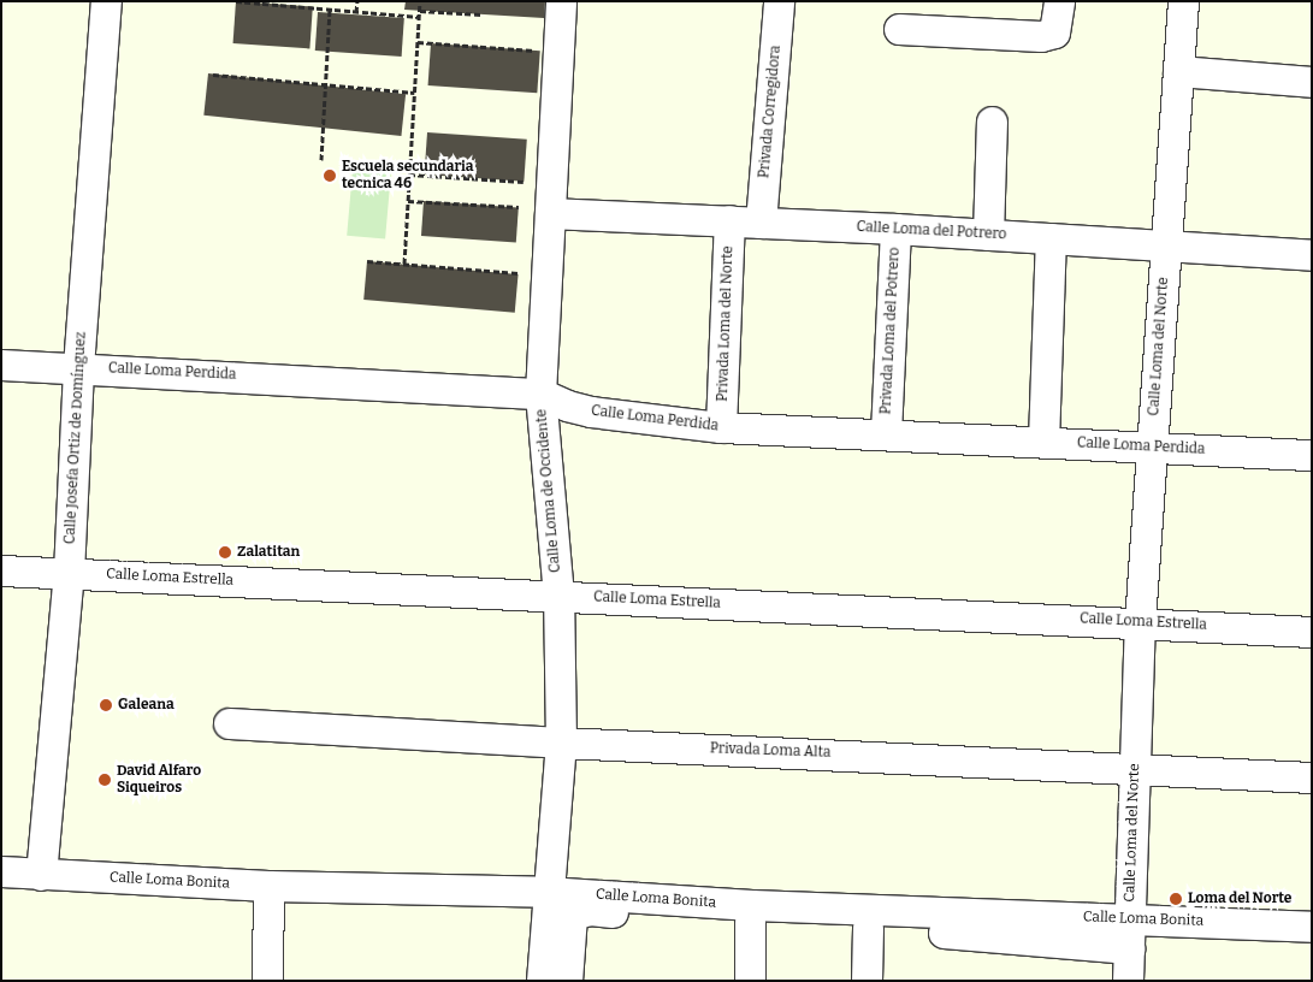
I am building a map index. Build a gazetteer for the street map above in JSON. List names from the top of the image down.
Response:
{
  "streets": {
    "street": [
      "Privada Corregidora",
      "Calle Loma del Potrero",
      "Privada Loma del Norte",
      "Privada Loma del Potrero",
      "Calle Loma del Norte",
      "Calle Loma Perdida",
      "Calle Josefa Ortiz de Domínguez",
      "Calle Loma de Occidente",
      "Calle Loma Estrella",
      "Privada Loma Alta",
      "Calle Loma Bonita"
    ]
  },
  "crossings": [
    ["Privada Corregidora", "Calle Loma del Potrero"],
    ["Calle Loma del Potrero", "Privada Loma del Norte"],
    ["Calle Loma del Potrero", "Privada Loma del Potrero"],
    ["Calle Loma del Potrero", "Calle Loma del Norte"],
    ["Calle Loma del Potrero", "Calle Loma de Occidente"],
    ["Privada Loma del Norte", "Calle Loma Perdida"],
    ["Privada Loma del Potrero", "Calle Loma Perdida"],
    ["Calle Loma del Norte", "Calle Loma Perdida"],
    ["Calle Loma del Norte", "Calle Loma Estrella"],
    ["Calle Loma del Norte", "Privada Loma Alta"],
    ["Calle Loma del Norte", "Calle Loma Bonita"],
    ["Calle Loma Perdida", "Calle Josefa Ortiz de Domínguez"],
    ["Calle Loma Perdida", "Calle Loma de Occidente"],
    ["Calle Josefa Ortiz de Domínguez", "Calle Loma Estrella"],
    ["Calle Josefa Ortiz de Domínguez", "Calle Loma Bonita"],
    ["Calle Loma de Occidente", "Calle Loma Estrella"],
    ["Calle Loma de Occidente", "Privada Loma Alta"],
    ["Calle Loma de Occidente", "Calle Loma Bonita"]
  ],
  "places": [
    "Escuela secundaria tecnica 46",
    "Zalatitan",
    "Galeana",
    "David Alfaro Siqueiros",
    "Loma del Norte"
  ]
}
